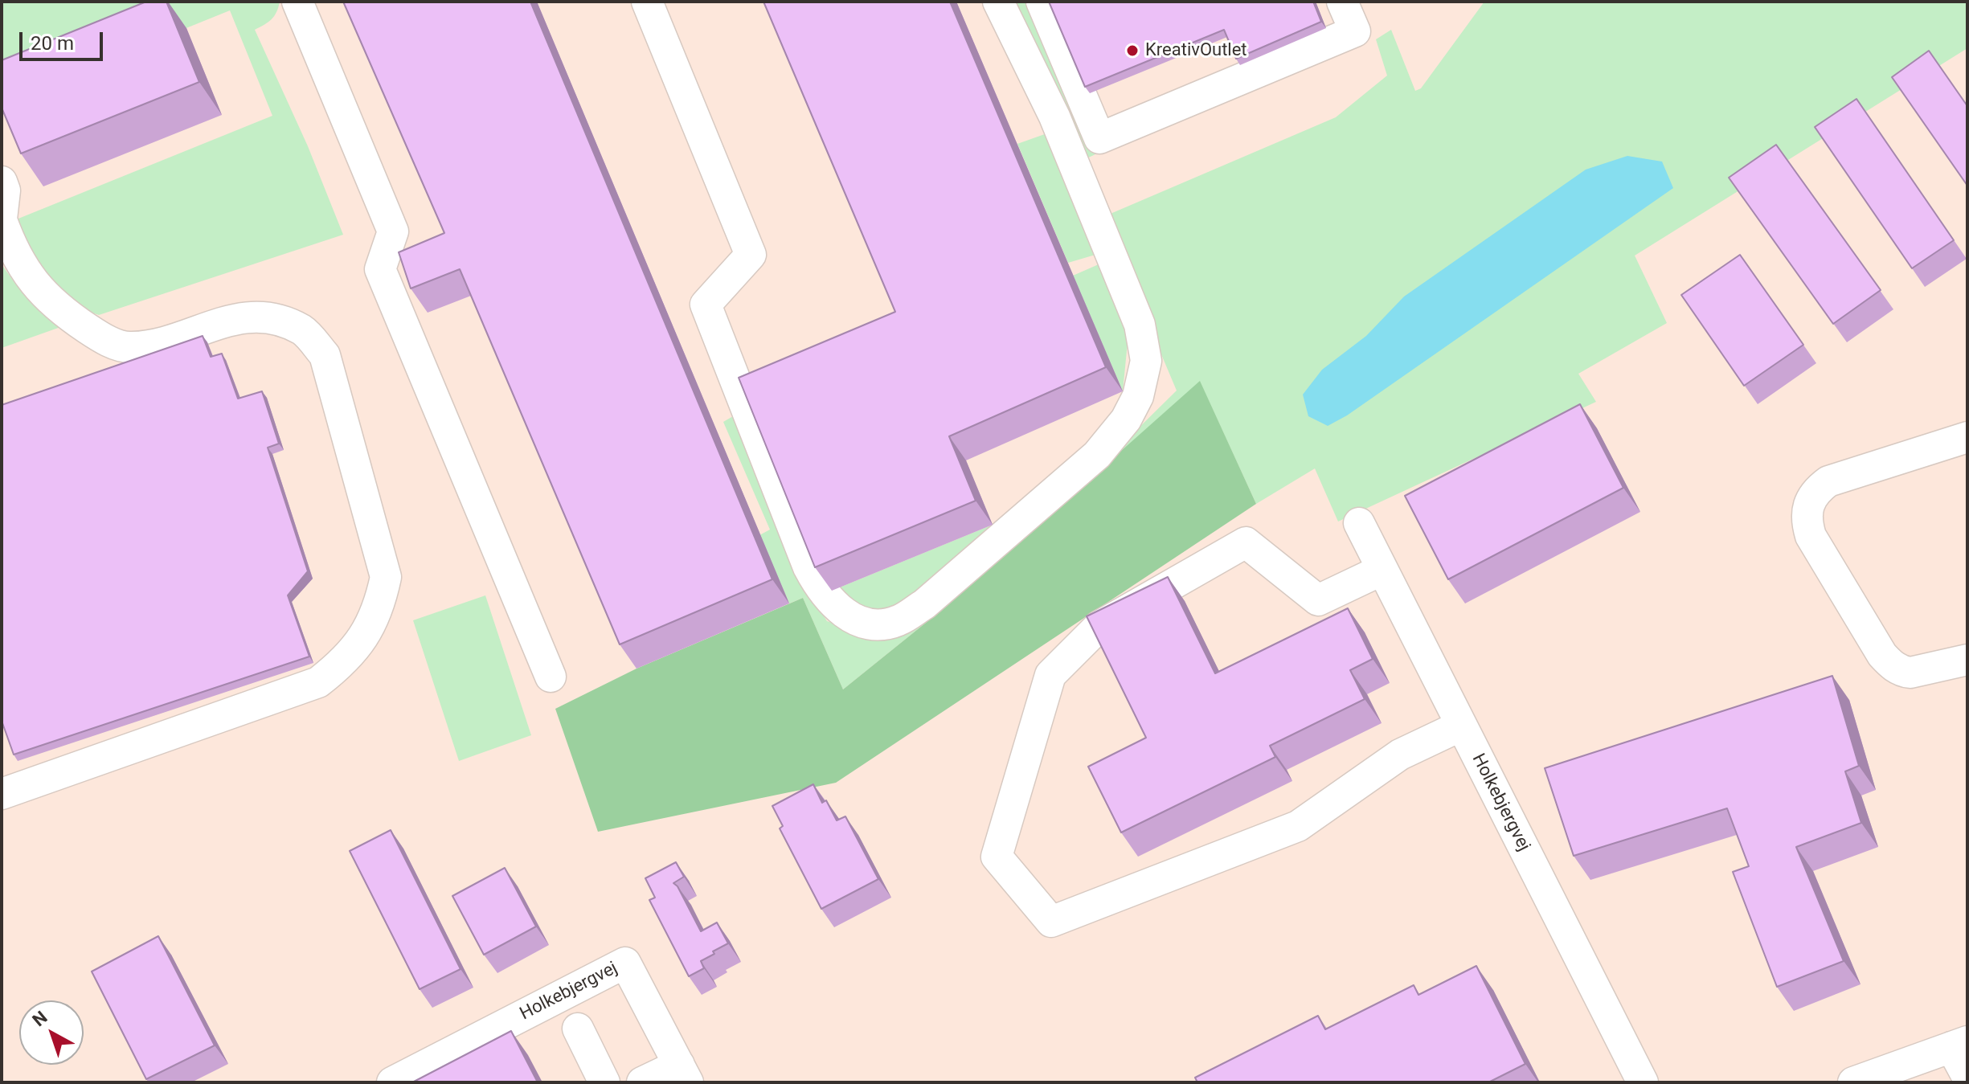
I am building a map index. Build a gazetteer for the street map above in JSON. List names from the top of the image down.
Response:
{
  "streets": {
    "street": ["Holkebjergvej"]
  },
  "places": ["KreativOutlet"],
  "scale_bar": "20 m",
  "north": "top left"
}
